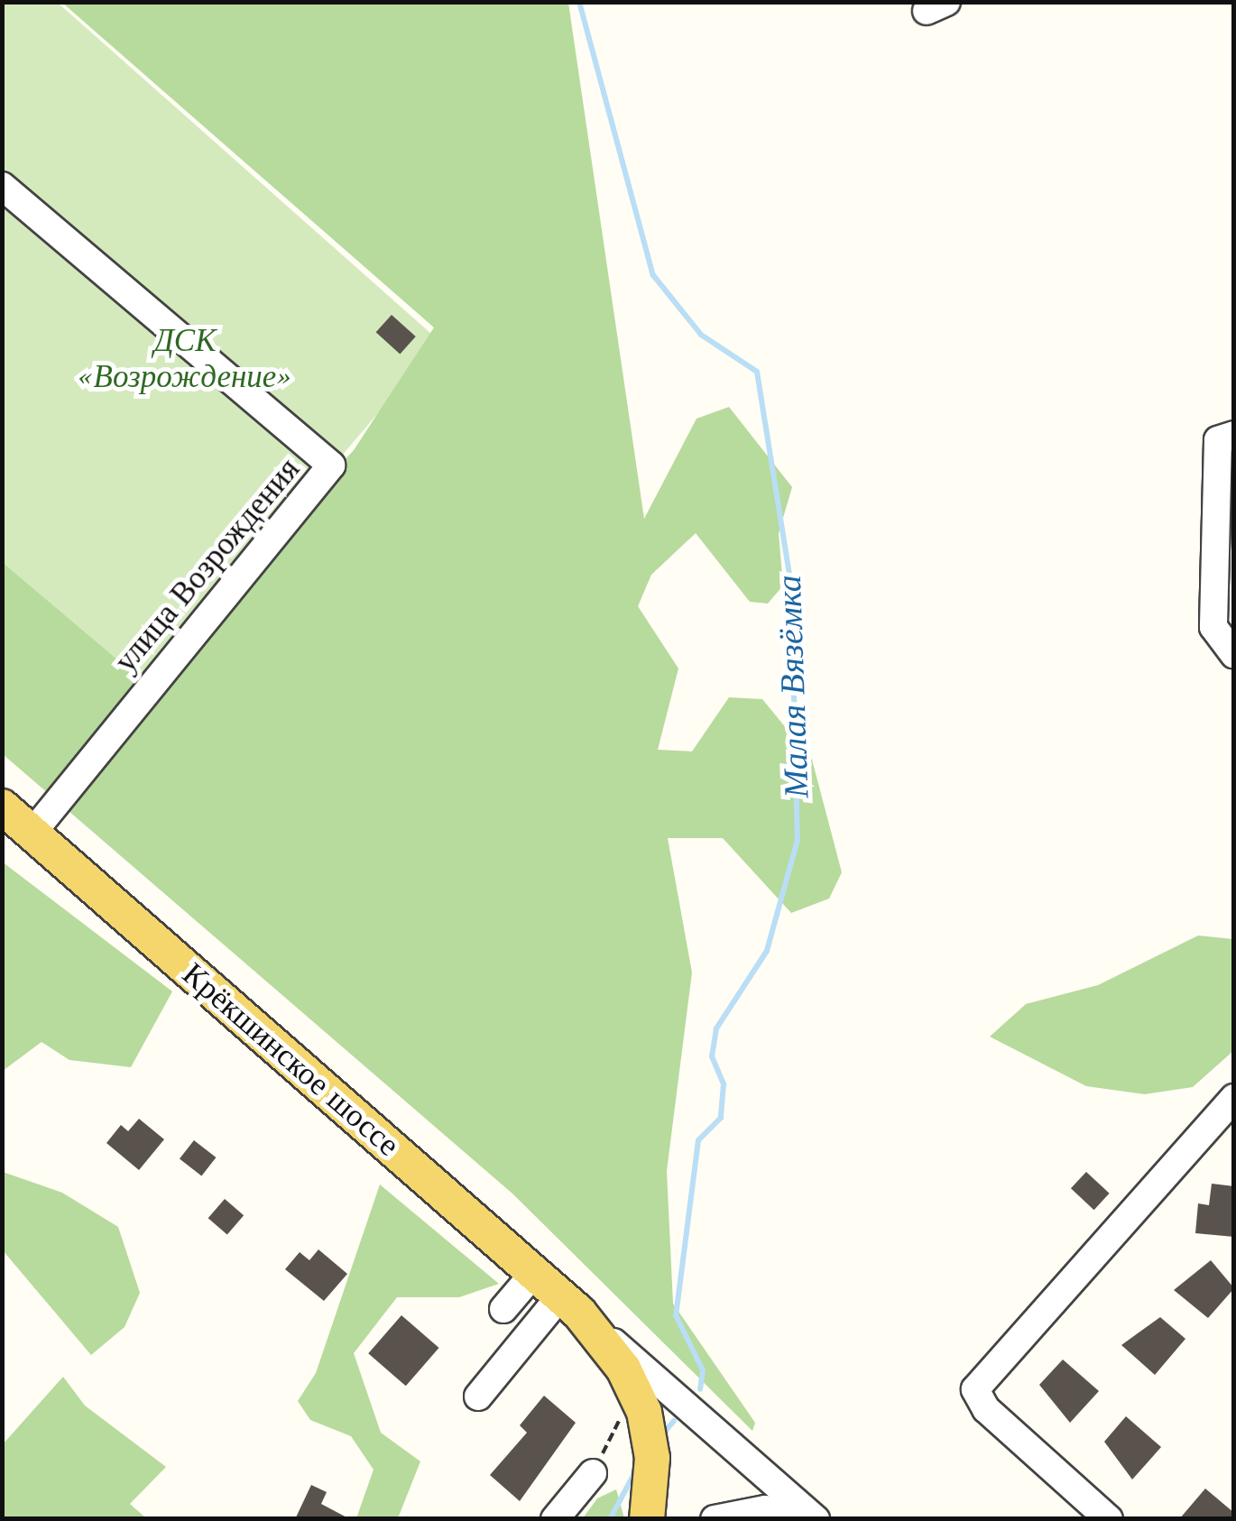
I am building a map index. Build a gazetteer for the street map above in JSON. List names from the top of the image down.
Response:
{
  "streets": {
    "main road": ["Крёкшинское шоссе"],
    "street": ["улица Возрождения"]
  },
  "crossings": [
    ["улица Возрождения", "Крёкшинское шоссе"]
  ],
  "water": ["Малая Вязёмка"],
  "parks": ["ДСК «Возрождение»"]
}
